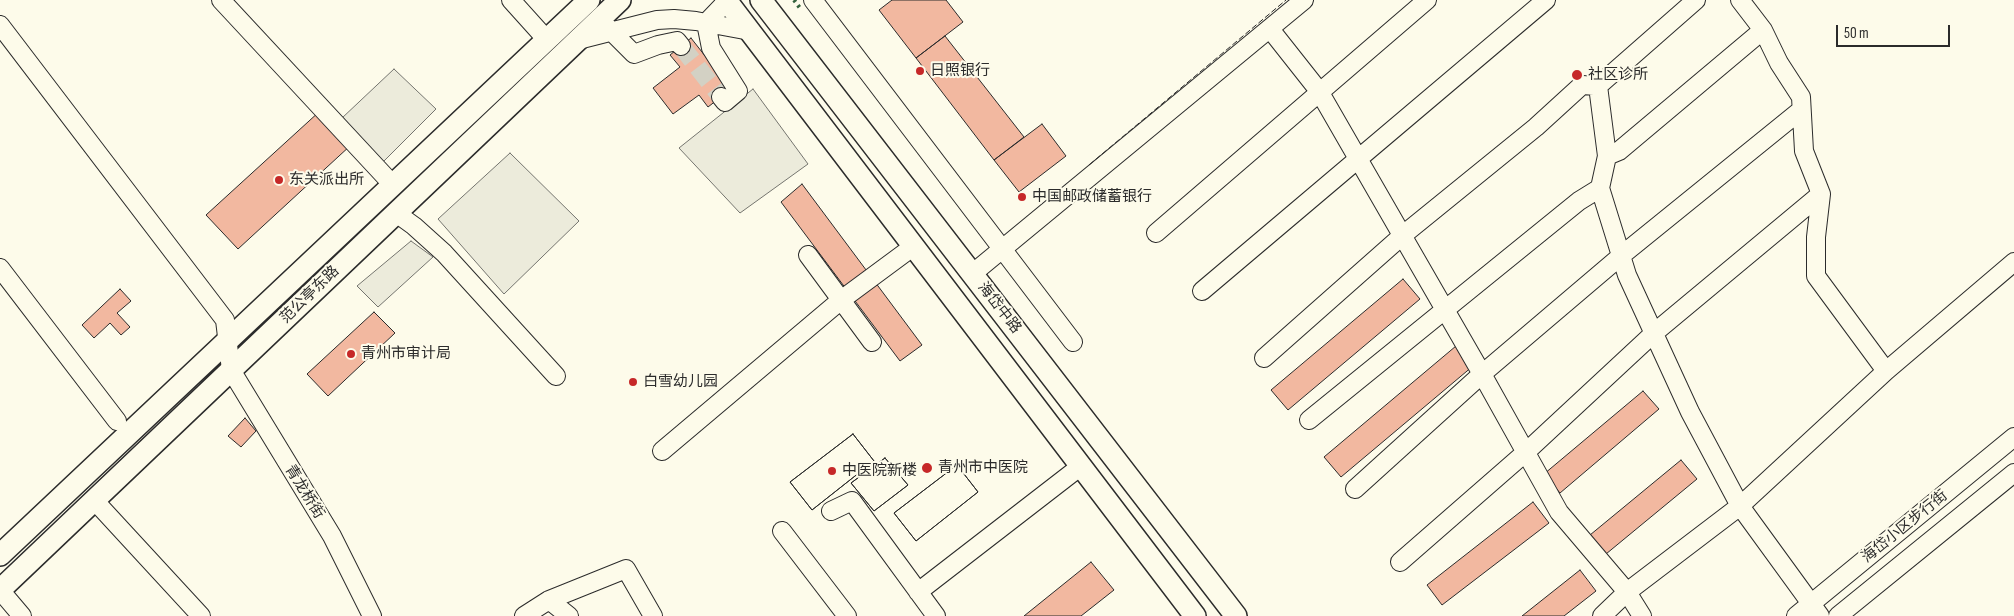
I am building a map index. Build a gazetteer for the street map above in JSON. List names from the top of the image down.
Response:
{
  "streets": {
    "main road": ["范公亭东路", "海岱中路"],
    "street": ["青龙桥街", "海岱小区步行街"]
  },
  "crossings": [
    ["范公亭东路", "青龙桥街"]
  ],
  "places": [
    "日照银行",
    "社区诊所",
    "东关派出所",
    "中国邮政储蓄银行",
    "青州市审计局",
    "白雪幼儿园",
    "青州市中医院",
    "中医院新楼"
  ],
  "scale_bar": "50 m"
}
